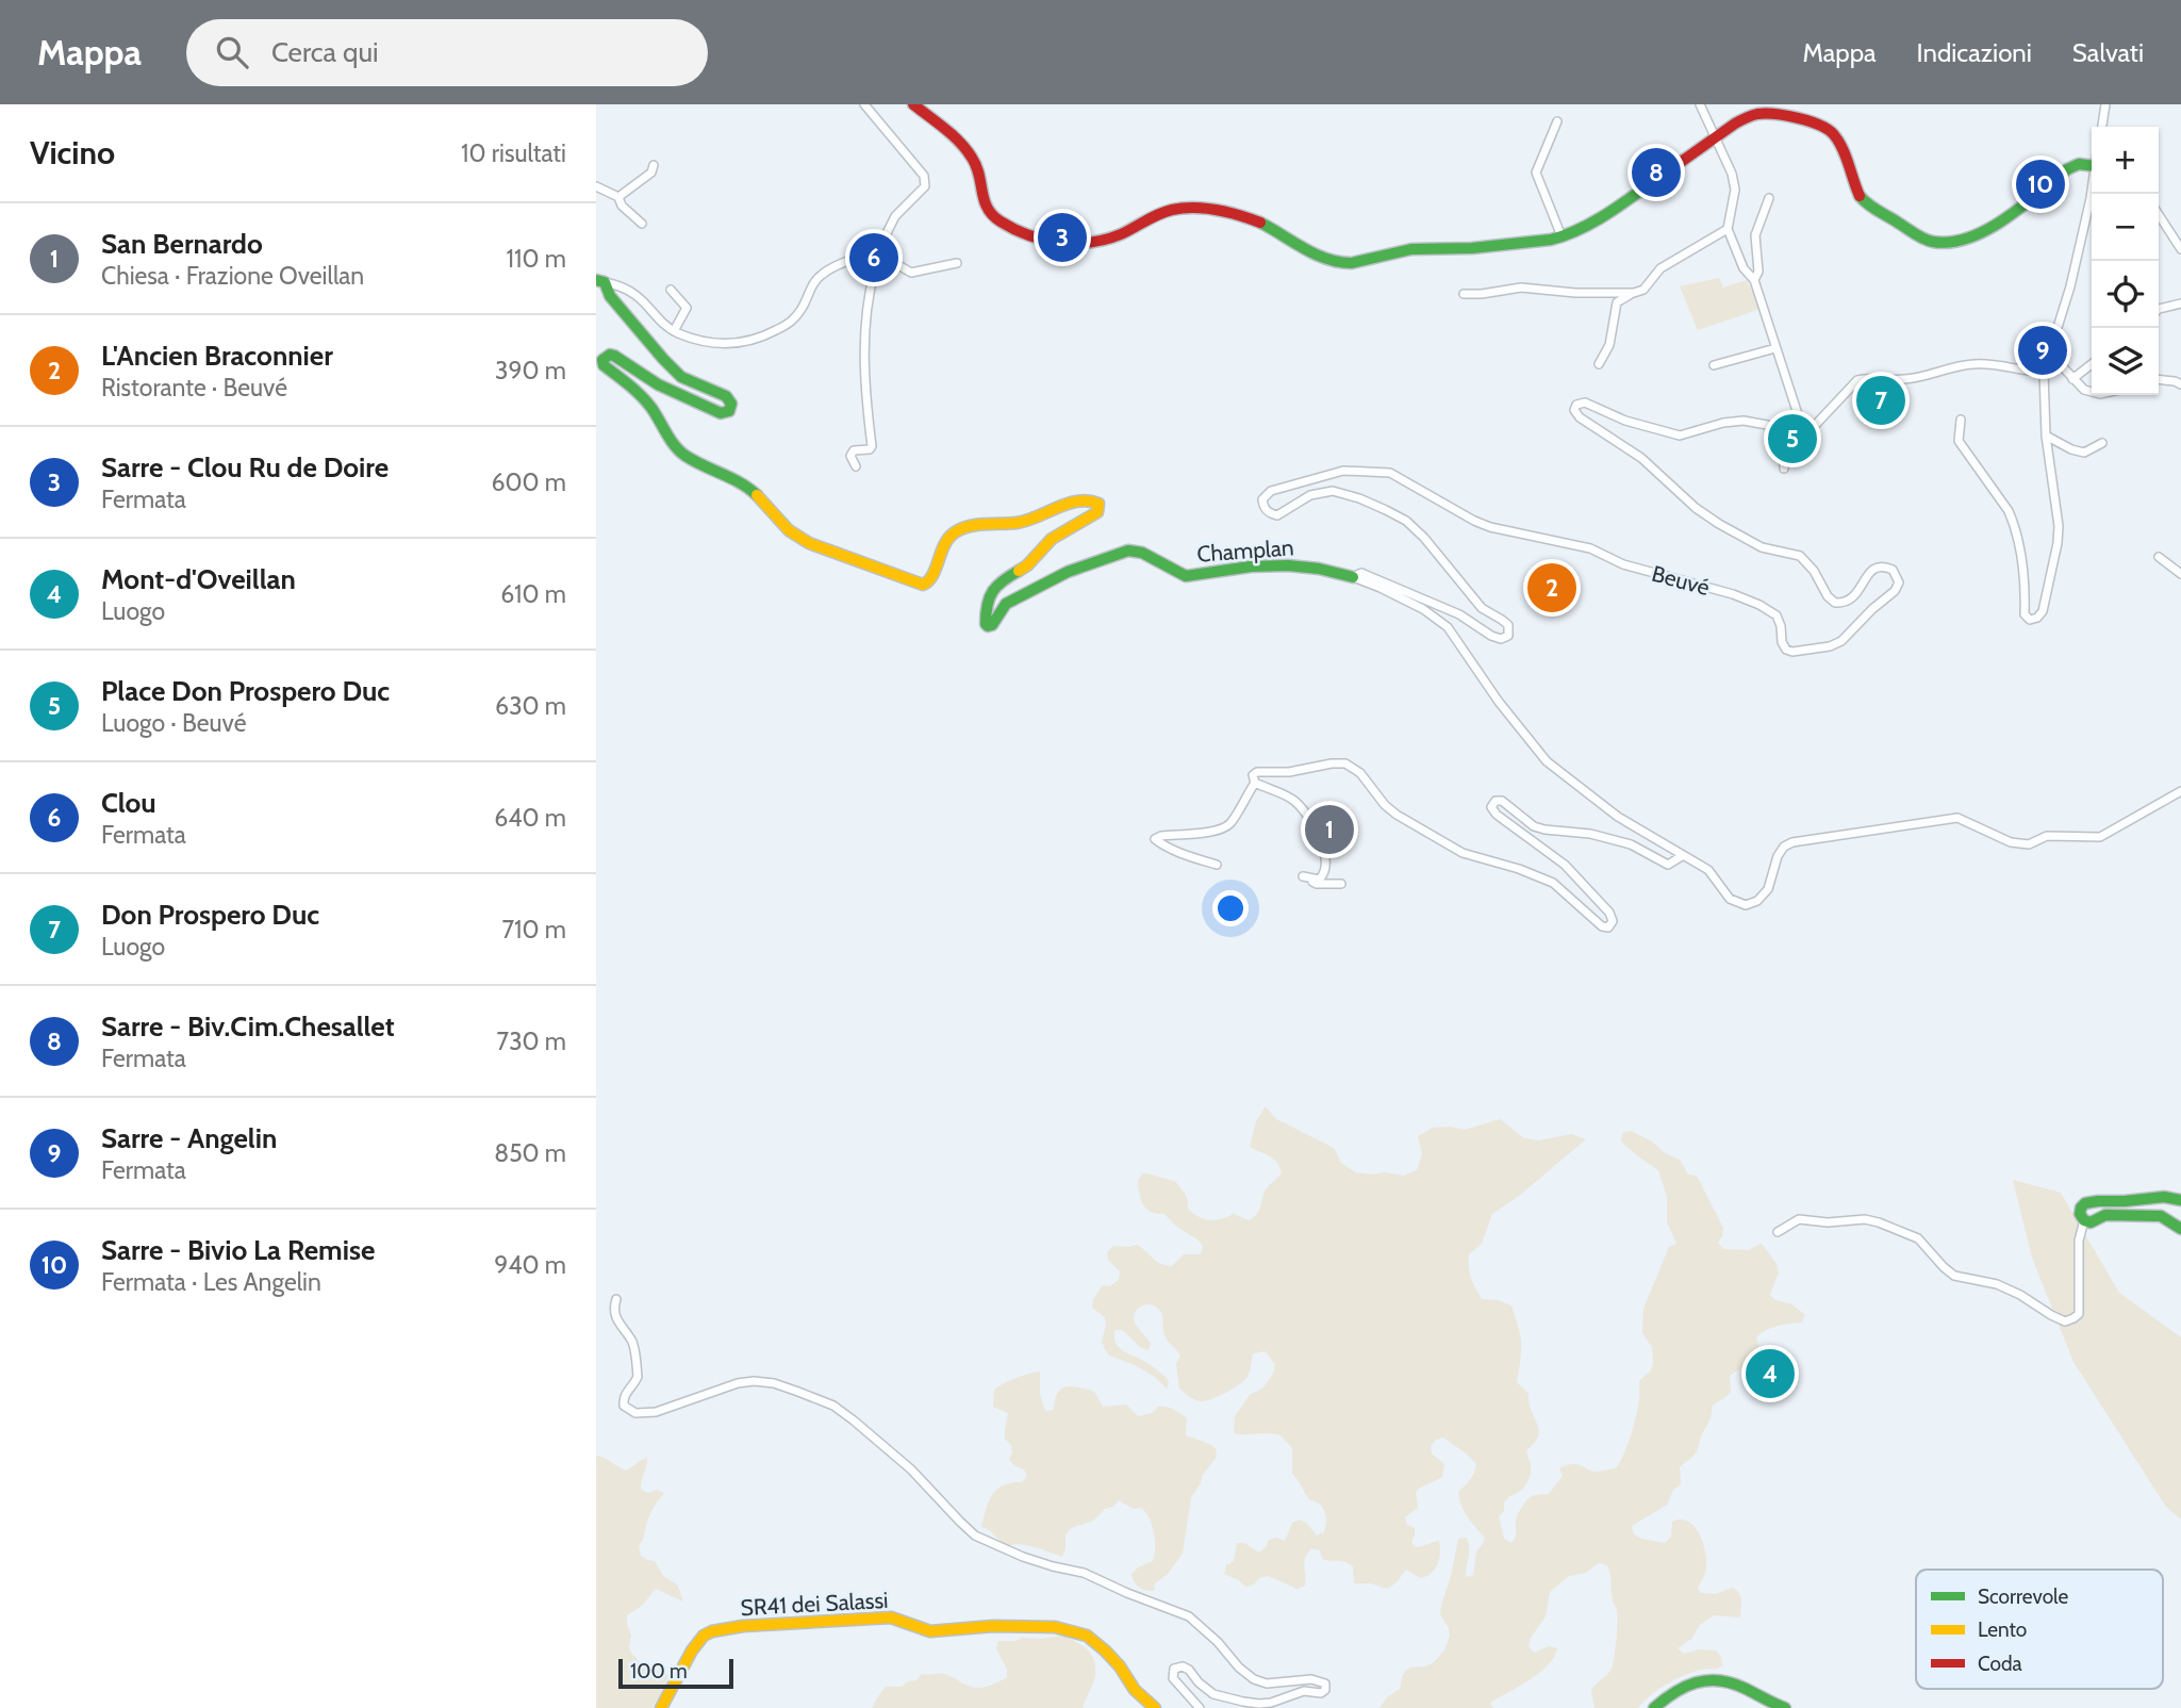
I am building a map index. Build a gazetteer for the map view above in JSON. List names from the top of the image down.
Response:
{
  "streets": {
    "street": ["Champlan", "Beuvé", "SR41 dei Salassi"]
  },
  "crossings": [
    ["Champlan", "Beuvé"]
  ],
  "legend": ["Scorrevole", "Lento", "Coda"],
  "scale_bar": "100 m",
  "page": {
    "header": "Mappa",
    "search": "Cerca qui",
    "nav": ["Mappa", "Indicazioni", "Salvati"],
    "heading": ["Vicino", "10 risultati"],
    "map_buttons": ["+", "−"],
    "pins": [
      "8",
      "10",
      "3",
      "6",
      "9",
      "7",
      "5",
      "2",
      "1",
      "4"
    ],
    "list": [
      {
        "mark": "1",
        "name": "San Bernardo",
        "note": "Chiesa · Frazione Oveillan",
        "value": "110 m"
      },
      {
        "mark": "2",
        "name": "L'Ancien Braconnier",
        "note": "Ristorante · Beuvé",
        "value": "390 m"
      },
      {
        "mark": "3",
        "name": "Sarre - Clou Ru de Doire",
        "note": "Fermata",
        "value": "600 m"
      },
      {
        "mark": "4",
        "name": "Mont-d'Oveillan",
        "note": "Luogo",
        "value": "610 m"
      },
      {
        "mark": "5",
        "name": "Place Don Prospero Duc",
        "note": "Luogo · Beuvé",
        "value": "630 m"
      },
      {
        "mark": "6",
        "name": "Clou",
        "note": "Fermata",
        "value": "640 m"
      },
      {
        "mark": "7",
        "name": "Don Prospero Duc",
        "note": "Luogo",
        "value": "710 m"
      },
      {
        "mark": "8",
        "name": "Sarre - Biv.Cim.Chesallet",
        "note": "Fermata",
        "value": "730 m"
      },
      {
        "mark": "9",
        "name": "Sarre - Angelin",
        "note": "Fermata",
        "value": "850 m"
      },
      {
        "mark": "10",
        "name": "Sarre - Bivio La Remise",
        "note": "Fermata · Les Angelin",
        "value": "940 m"
      }
    ],
    "scale": "100 m"
  }
}
